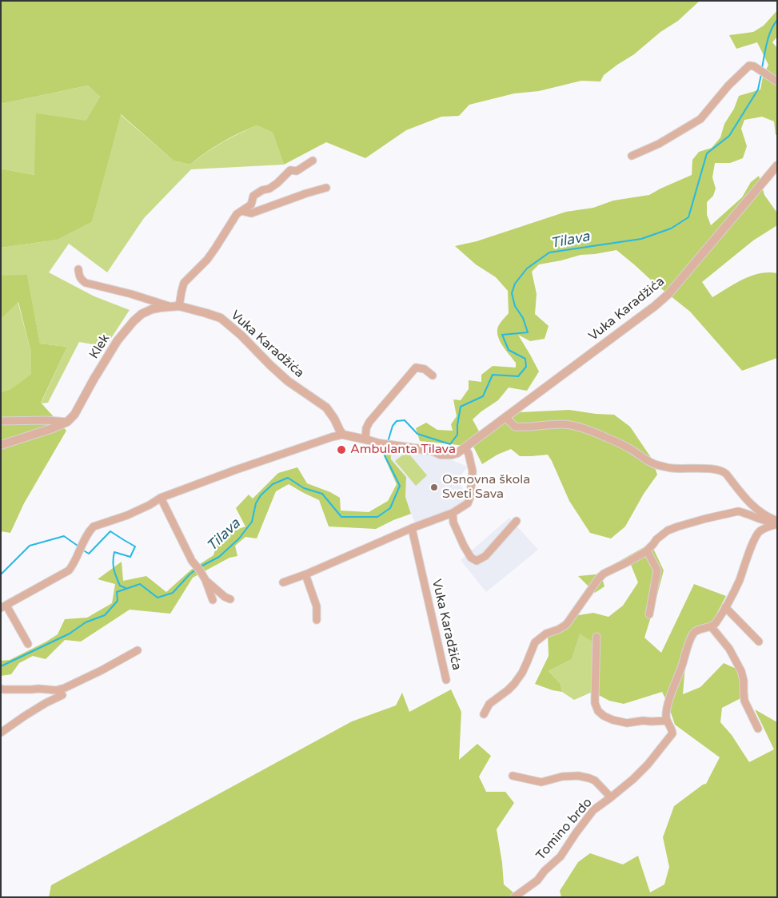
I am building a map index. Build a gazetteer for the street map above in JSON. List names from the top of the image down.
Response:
{
  "streets": {
    "street": ["Vuka Karadžića", "Klek", "Tomino brdo"]
  },
  "crossings": [
    ["Vuka Karadžića", "Klek"]
  ],
  "water": ["Tilava"],
  "places": ["Ambulanta Tilava", "Osnovna škola Sveti Sava"]
}
